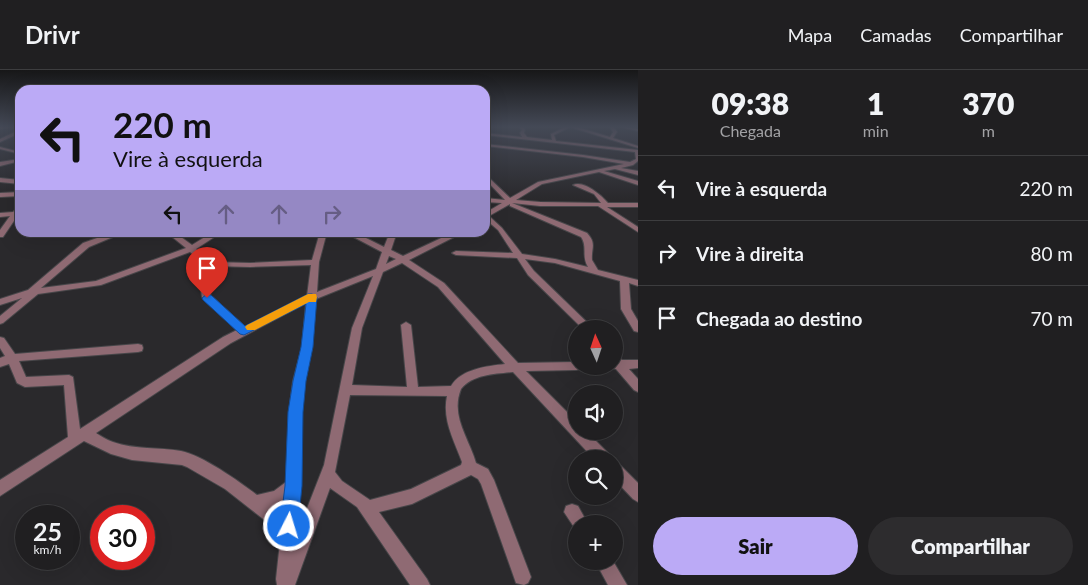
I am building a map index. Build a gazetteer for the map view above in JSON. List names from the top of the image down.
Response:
{
  "north": "top",
  "page": {
    "header": "Drivr",
    "nav": ["Mapa", "Camadas", "Compartilhar"],
    "eta": [
      "09:38",
      "Chegada",
      "1",
      "min",
      "370",
      "m"
    ],
    "turn": ["220 m", "Vire à esquerda"],
    "list": [
      {
        "name": "Vire à esquerda",
        "value": "220 m"
      },
      {
        "name": "Vire à direita",
        "value": "80 m"
      },
      {
        "name": "Chegada ao destino",
        "value": "70 m"
      }
    ],
    "map_buttons": "+",
    "speed": "25 km/h",
    "limit": "30",
    "buttons": ["Sair", "Compartilhar"]
  }
}
